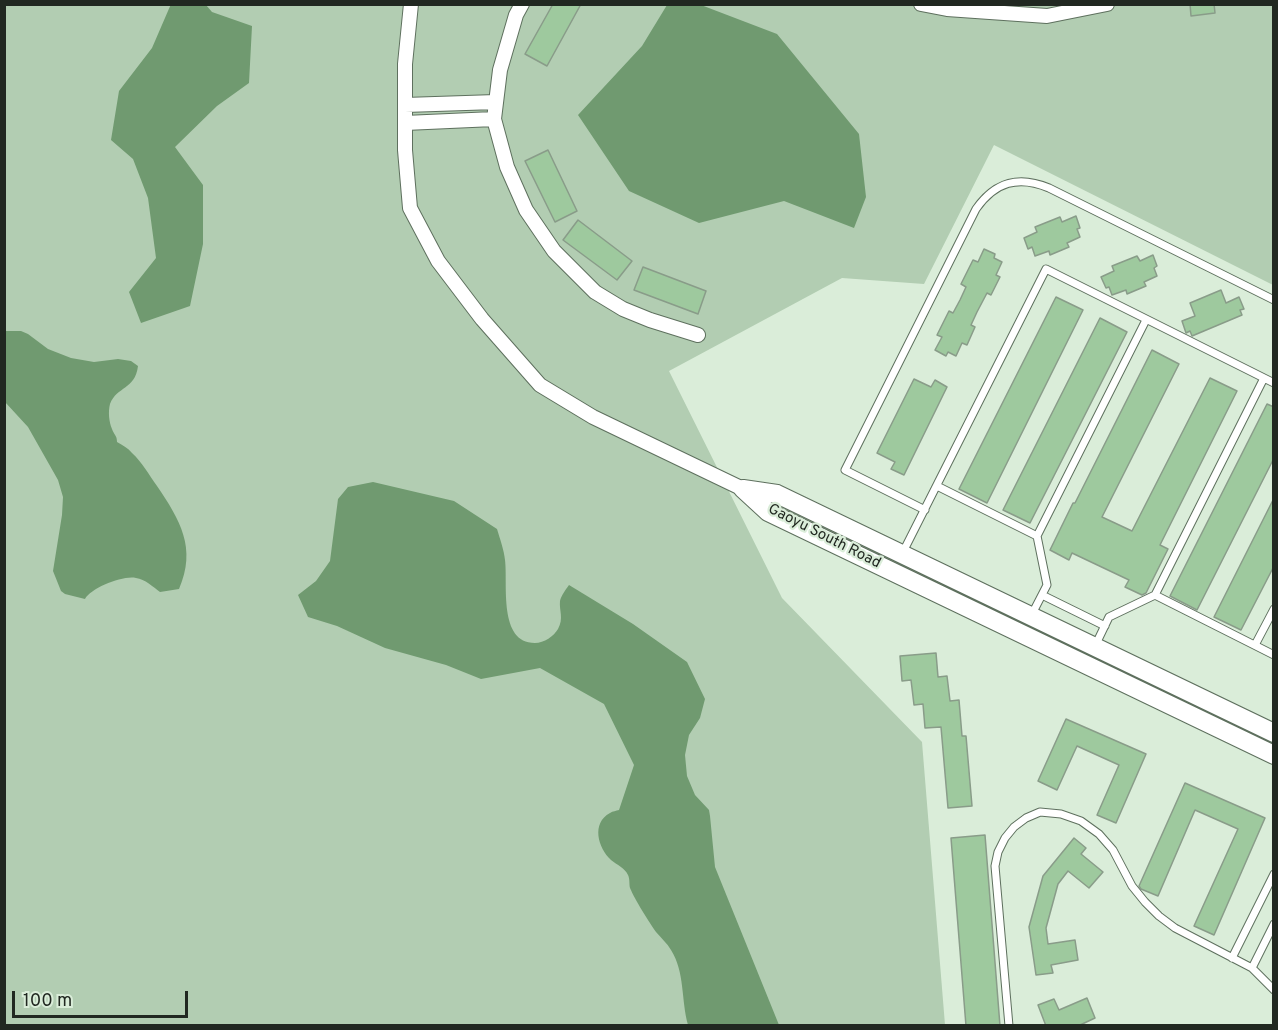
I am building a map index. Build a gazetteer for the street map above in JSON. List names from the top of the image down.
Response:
{
  "streets": {
    "street": ["Gaoyu South Road"]
  },
  "scale_bar": "100 m"
}
